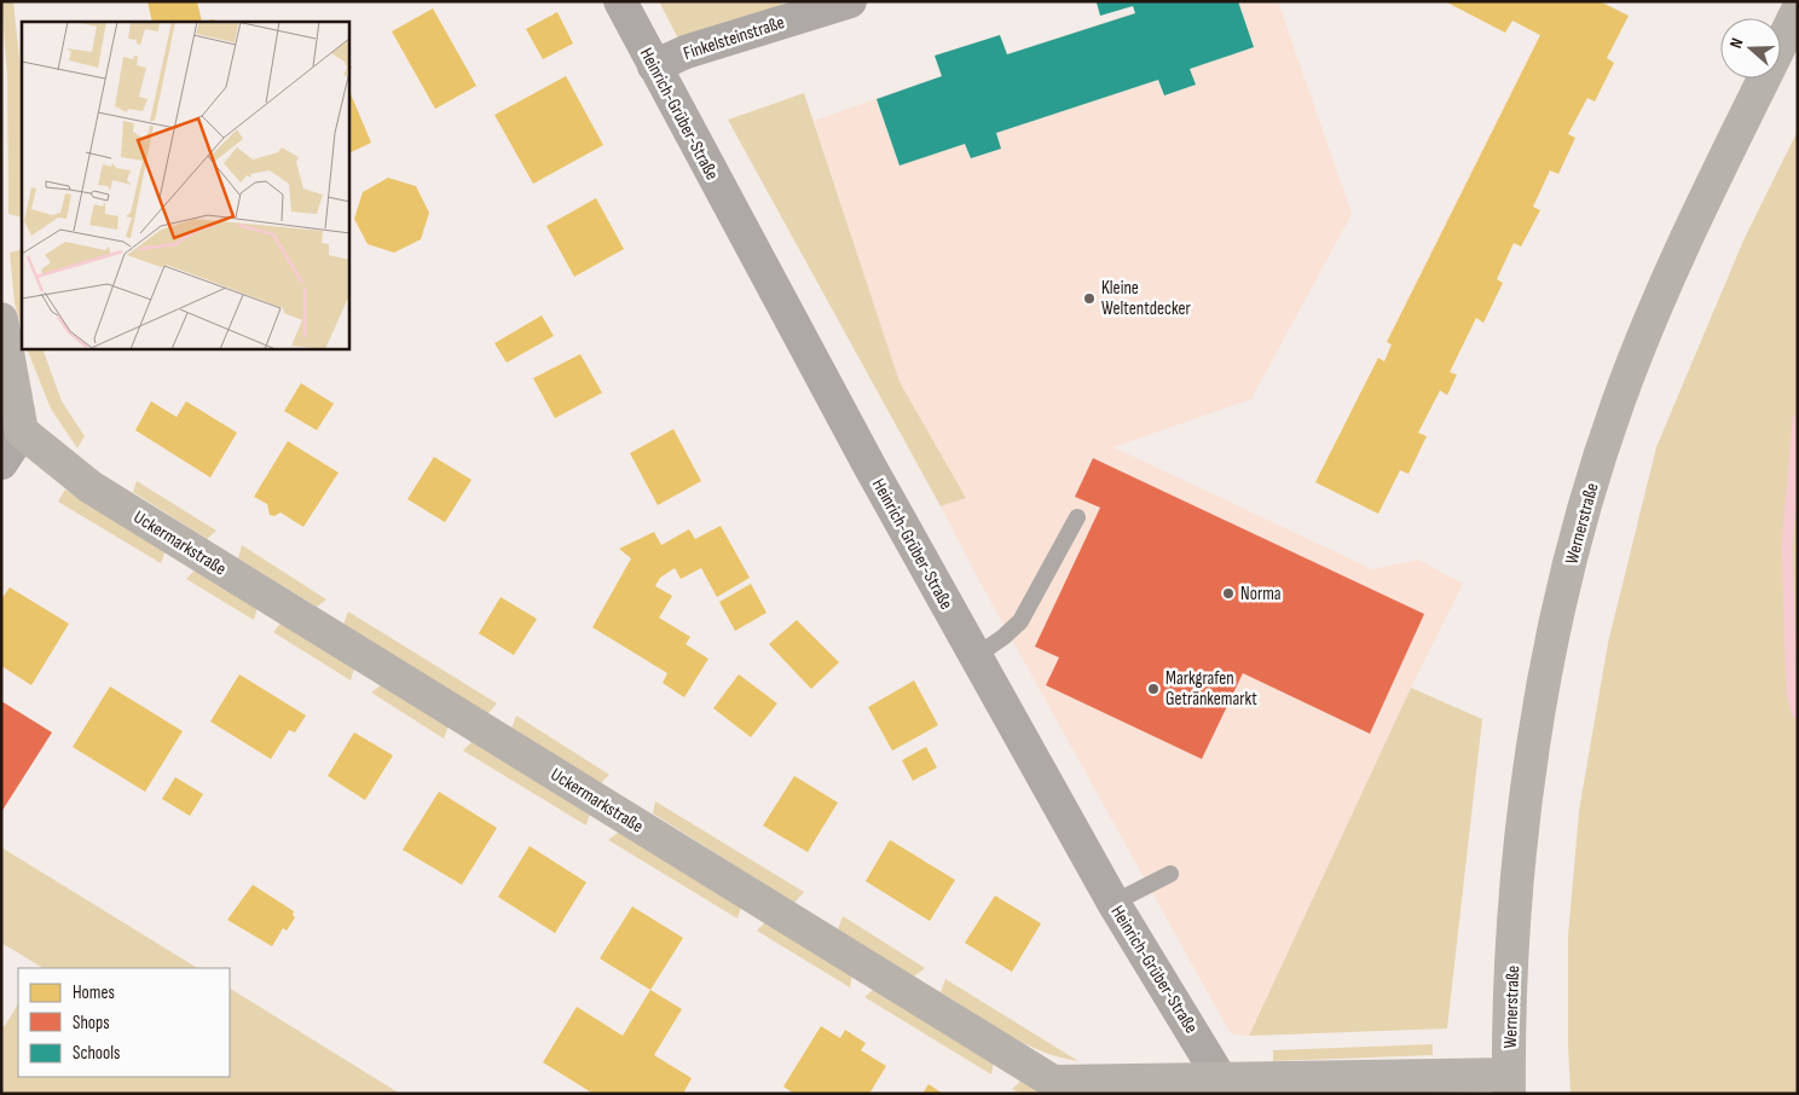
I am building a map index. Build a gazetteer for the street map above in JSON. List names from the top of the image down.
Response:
{
  "streets": {
    "street": [
      "Finkelsteinstraße",
      "Heinrich-Grüber-Straße",
      "Wernerstraße",
      "Uckermarkstraße"
    ]
  },
  "crossings": [
    ["Finkelsteinstraße", "Heinrich-Grüber-Straße"],
    ["Heinrich-Grüber-Straße", "Uckermarkstraße"]
  ],
  "places": ["Kleine Weltentdecker", "Norma", "Markgrafen Getränkemarkt"],
  "legend": ["Homes", "Shops", "Schools"],
  "north": "left"
}
